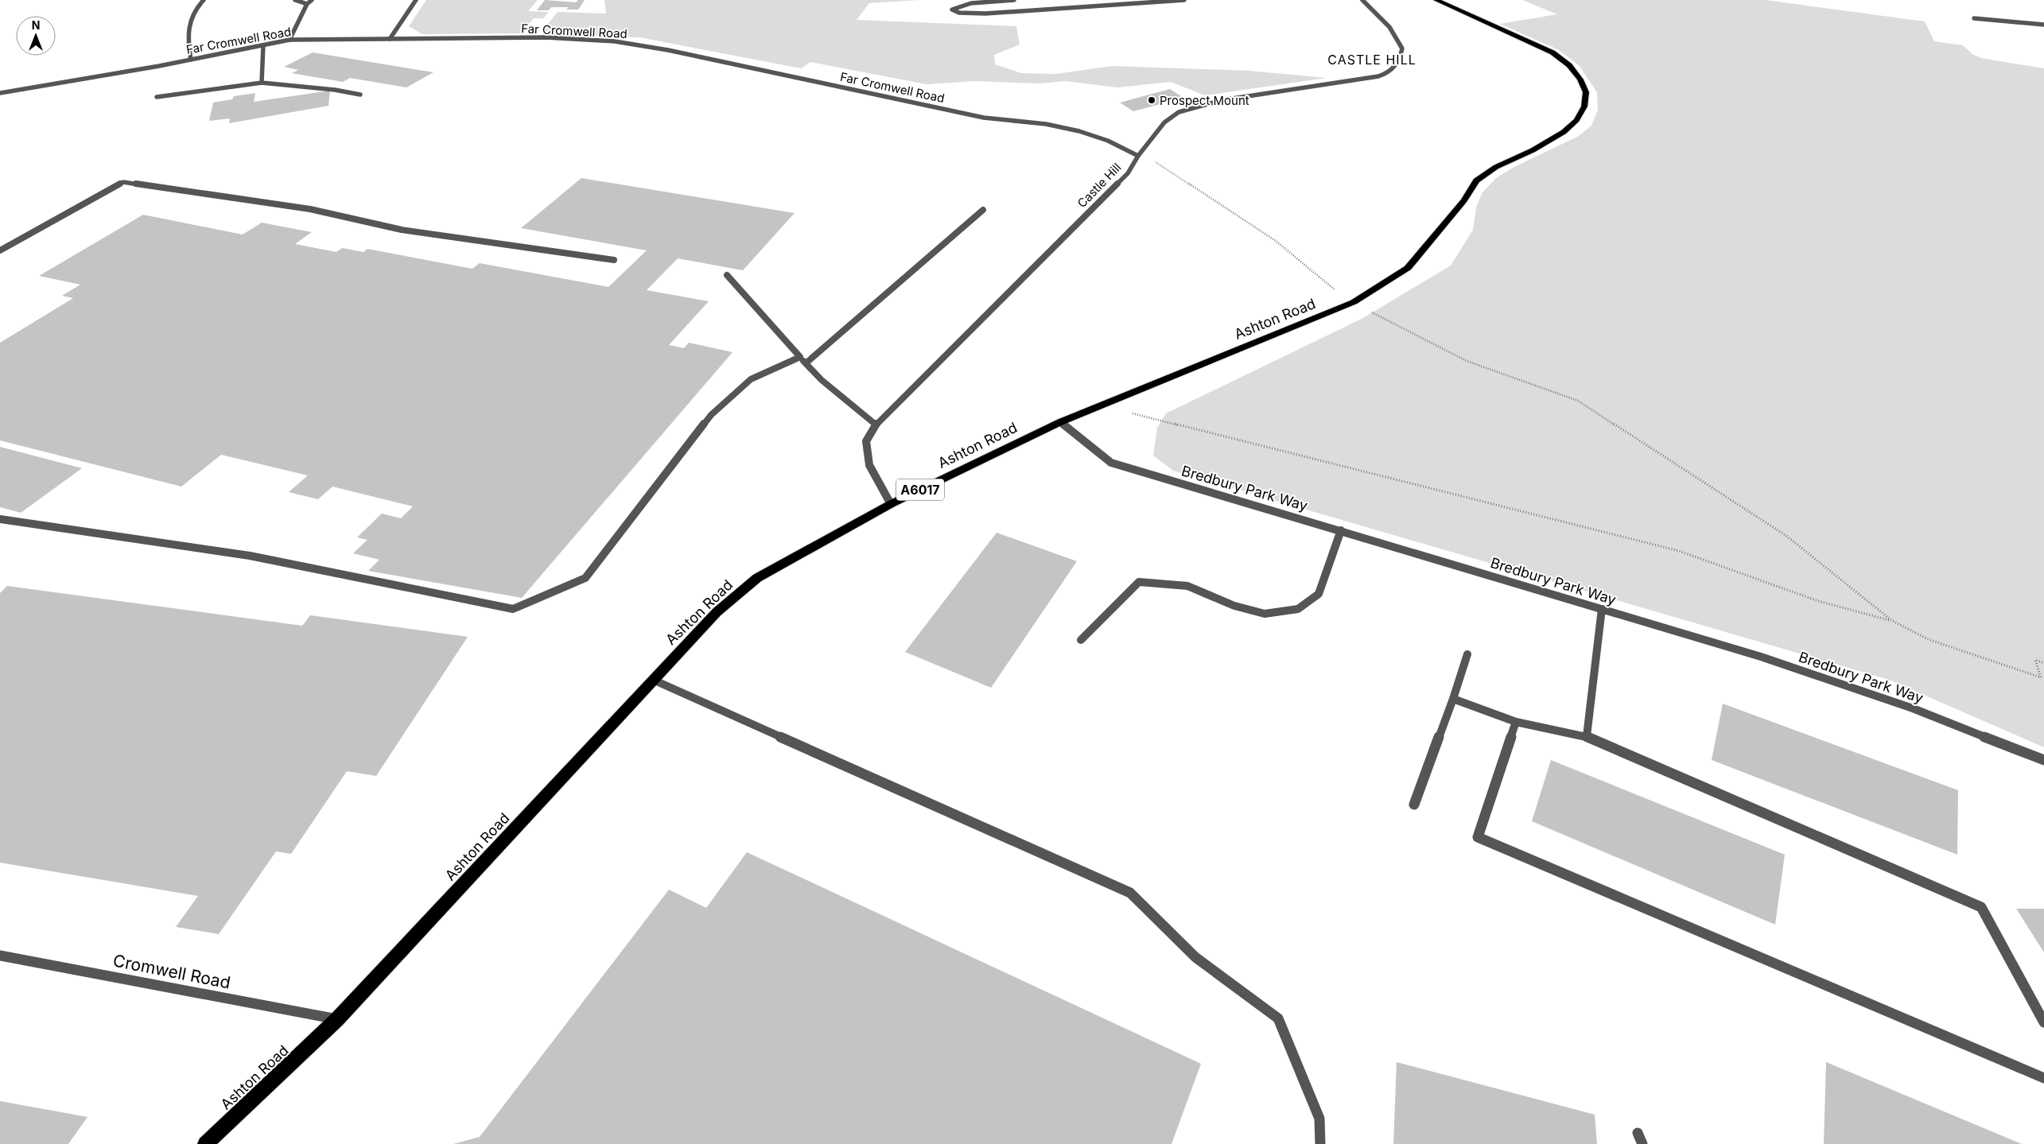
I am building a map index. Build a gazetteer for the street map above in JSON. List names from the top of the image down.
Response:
{
  "streets": {
    "highway": ["Ashton Road", "A6017"],
    "street": [
      "Far Cromwell Road",
      "Castle Hill",
      "Bredbury Park Way",
      "Cromwell Road"
    ]
  },
  "crossings": [
    ["Far Cromwell Road", "Castle Hill"],
    ["Castle Hill", "Ashton Road"],
    ["Ashton Road", "Bredbury Park Way"],
    ["Ashton Road", "Cromwell Road"]
  ],
  "districts": ["CASTLE HILL"],
  "places": ["Prospect Mount"],
  "north": "top"
}
